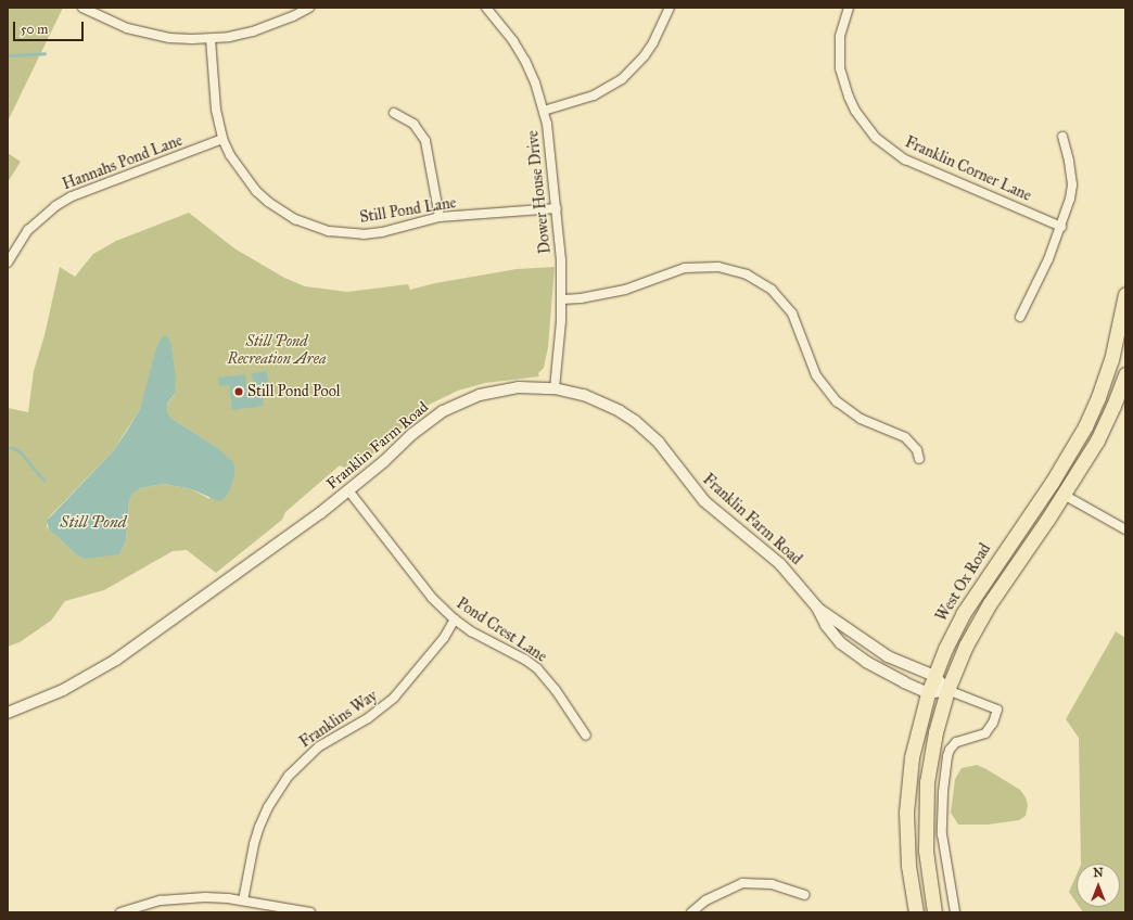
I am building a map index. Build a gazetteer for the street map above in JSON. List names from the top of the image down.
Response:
{
  "streets": {
    "main road": ["West Ox Road"],
    "street": [
      "Hannahs Pond Lane",
      "Franklin Corner Lane",
      "Dower House Drive",
      "Still Pond Lane",
      "Franklin Farm Road",
      "Pond Crest Lane",
      "Franklins Way"
    ]
  },
  "crossings": [
    ["Hannahs Pond Lane", "Still Pond Lane"],
    ["Dower House Drive", "Still Pond Lane"],
    ["Dower House Drive", "Franklin Farm Road"],
    ["Franklin Farm Road", "West Ox Road"],
    ["Franklin Farm Road", "Pond Crest Lane"],
    ["Pond Crest Lane", "Franklins Way"]
  ],
  "water": ["Still Pond"],
  "parks": ["Still Pond Recreation Area"],
  "places": ["Still Pond Pool"],
  "scale_bar": "50 m",
  "north": "top"
}
